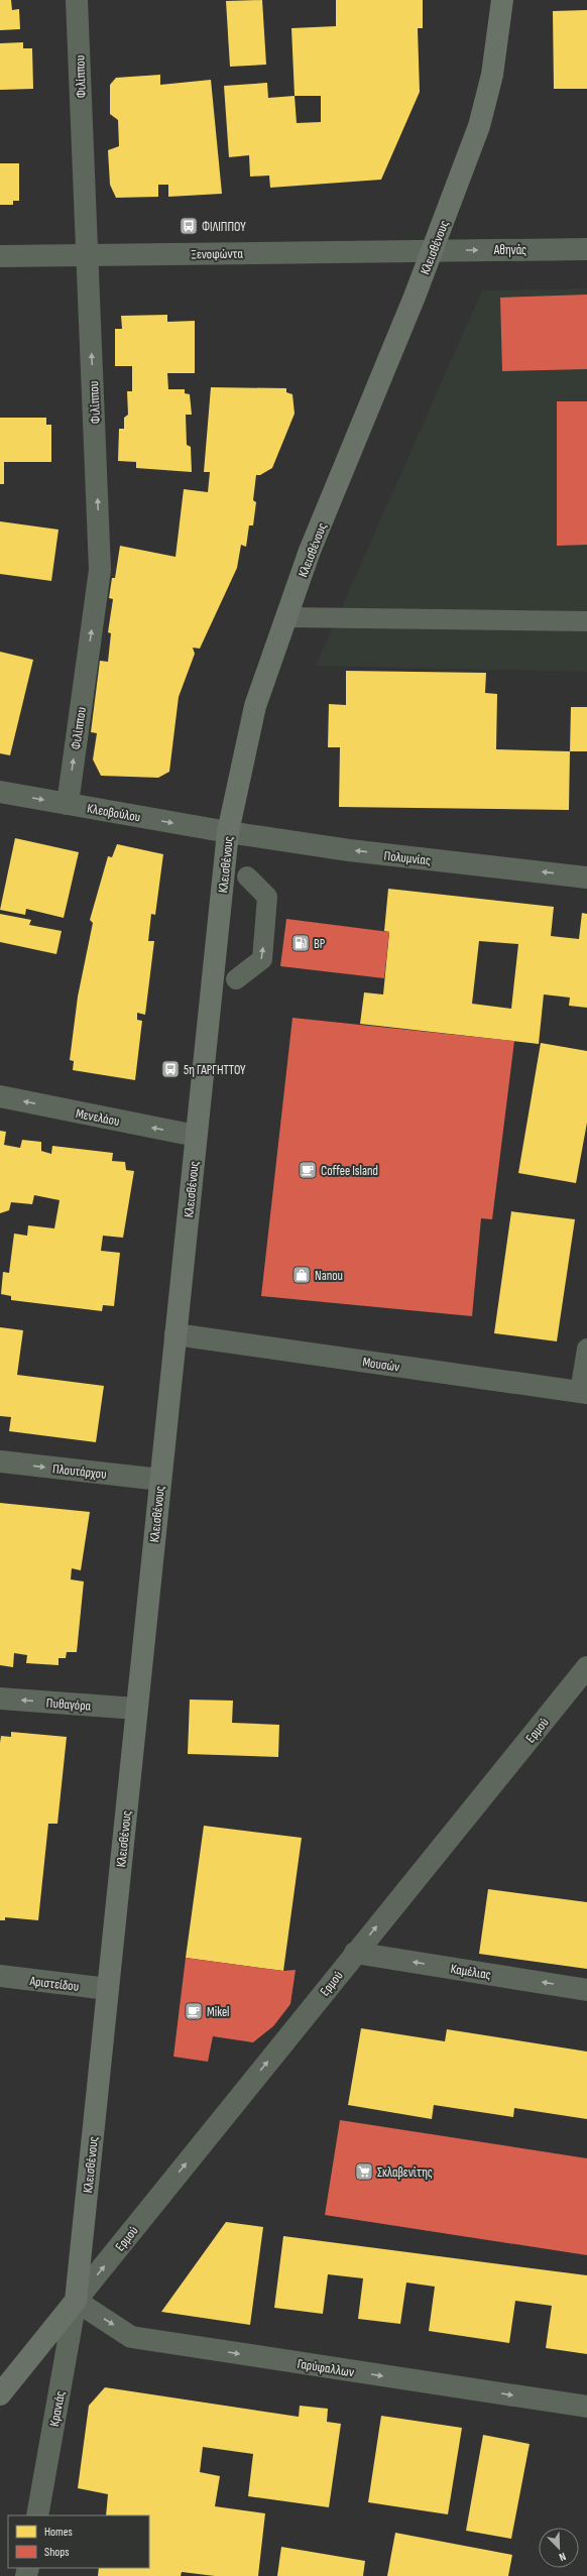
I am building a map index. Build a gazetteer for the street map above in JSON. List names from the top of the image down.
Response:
{
  "streets": {
    "main road": ["Κλεισθένους"],
    "street": [
      "Φιλίππου",
      "Αθηνάς",
      "Ξενοφώντα",
      "Κλεοβούλου",
      "Πολυμνίας",
      "Μενελάου",
      "Μουσών",
      "Πλουτάρχου",
      "Πυθαγόρα",
      "Ερμού",
      "Καμέλιας",
      "Αριστείδου",
      "Γαρύφαλλων",
      "Κρανιάς"
    ]
  },
  "crossings": [
    ["Φιλίππου", "Ξενοφώντα"],
    ["Φιλίππου", "Κλεοβούλου"],
    ["Κλεισθένους", "Αθηνάς"],
    ["Κλεισθένους", "Ξενοφώντα"],
    ["Κλεισθένους", "Κλεοβούλου"],
    ["Κλεισθένους", "Πολυμνίας"],
    ["Κλεισθένους", "Μενελάου"],
    ["Κλεισθένους", "Μουσών"],
    ["Κλεισθένους", "Πλουτάρχου"],
    ["Κλεισθένους", "Πυθαγόρα"],
    ["Κλεισθένους", "Ερμού"],
    ["Κλεισθένους", "Αριστείδου"],
    ["Κλεισθένους", "Γαρύφαλλων"],
    ["Κλεισθένους", "Κρανιάς"],
    ["Αθηνάς", "Ξενοφώντα"],
    ["Κλεοβούλου", "Πολυμνίας"],
    ["Ερμού", "Καμέλιας"],
    ["Ερμού", "Γαρύφαλλων"],
    ["Ερμού", "Κρανιάς"],
    ["Γαρύφαλλων", "Κρανιάς"]
  ],
  "one_way": [
    "Φιλίππου",
    "Αθηνάς",
    "Κλεοβούλου",
    "Πολυμνίας",
    "Μενελάου",
    "Πλουτάρχου",
    "Πυθαγόρα",
    "Ερμού",
    "Καμέλιας",
    "Γαρύφαλλων"
  ],
  "places": {
    "bus stop": ["ΦΙΛΙΠΠΟΥ", "5η ΓΑΡΓΗΤΤΟΥ"],
    "fuel station": ["BP"],
    "cafe": ["Coffee Island", "Mikel"],
    "shop": ["Nanou"],
    "supermarket": ["Σκλαβενίτης"]
  },
  "legend": ["Homes", "Shops"],
  "north": "bottom right"
}
